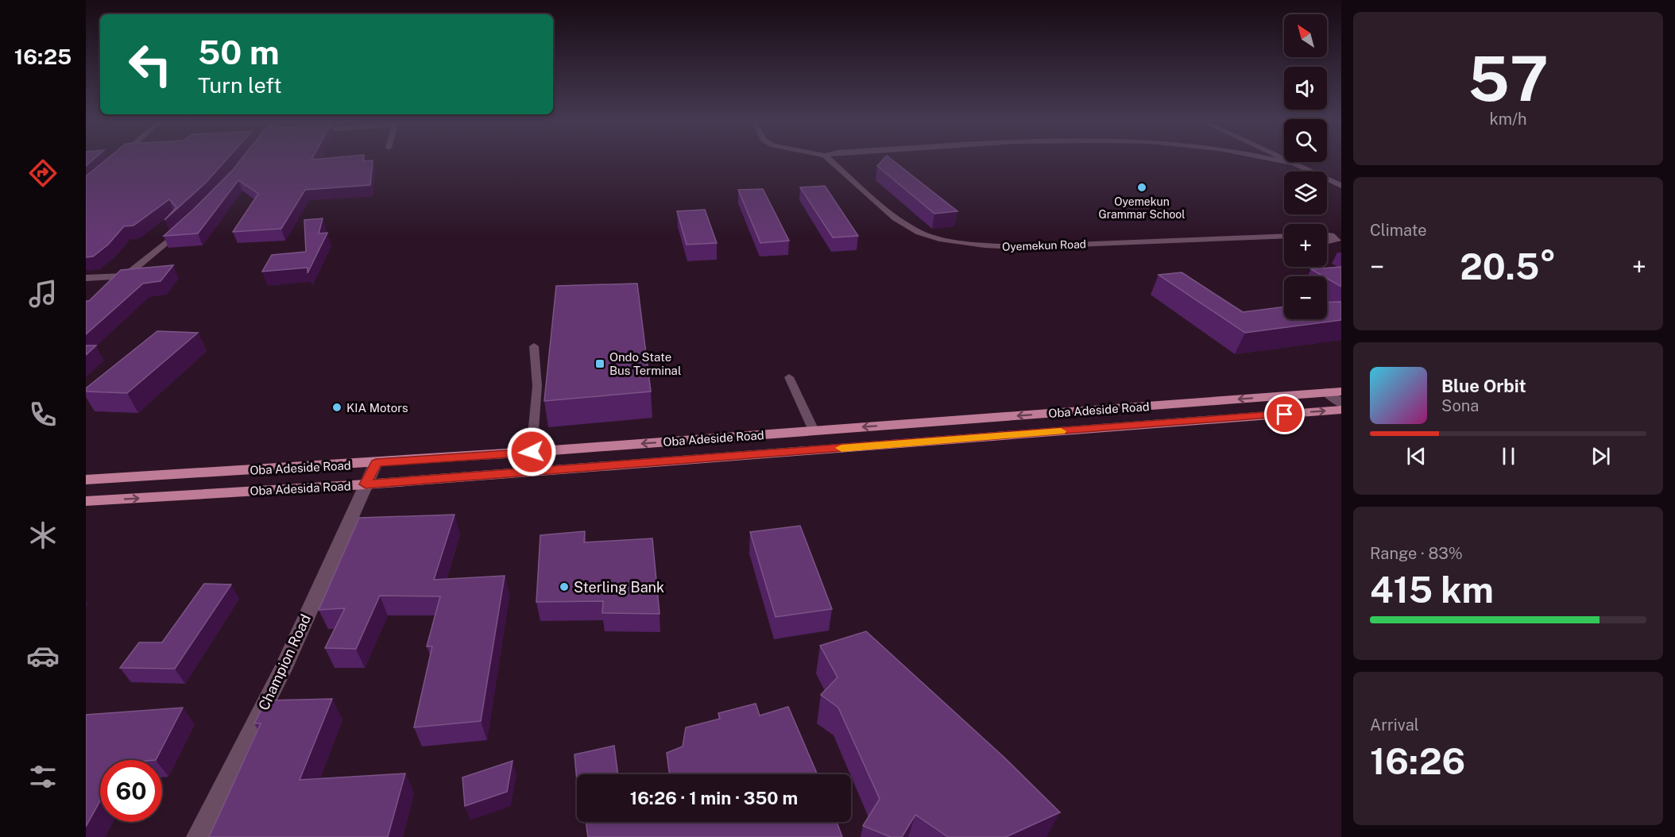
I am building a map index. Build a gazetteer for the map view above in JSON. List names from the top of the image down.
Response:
{
  "streets": {
    "main road": ["Oba Adeside Road", "Oba Adesida Road"],
    "street": ["Oyemekun Road", "Champion Road"]
  },
  "crossings": [
    ["Oba Adeside Road", "Champion Road"],
    ["Oba Adesida Road", "Champion Road"]
  ],
  "one_way": ["Oba Adeside Road", "Oba Adesida Road"],
  "places": {
    "other": ["Oyemekun Grammar School", "KIA Motors", "Sterling Bank"],
    "transit": ["Ondo State Bus Terminal"]
  },
  "north": "top left",
  "page": {
    "tabs": "16:25",
    "tile": [
      ["57", "km/h"],
      "Climate",
      ["Range · 83%", "415 km"],
      ["Arrival", "16:26"]
    ],
    "map_buttons": ["+", "−"],
    "turn": ["50 m", "Turn left"],
    "heat": ["−", "20.5°", "+"],
    "song": ["Blue Orbit", "Sona"],
    "limit": "60",
    "trip": "16:26 · 1 min · 350 m"
  }
}
